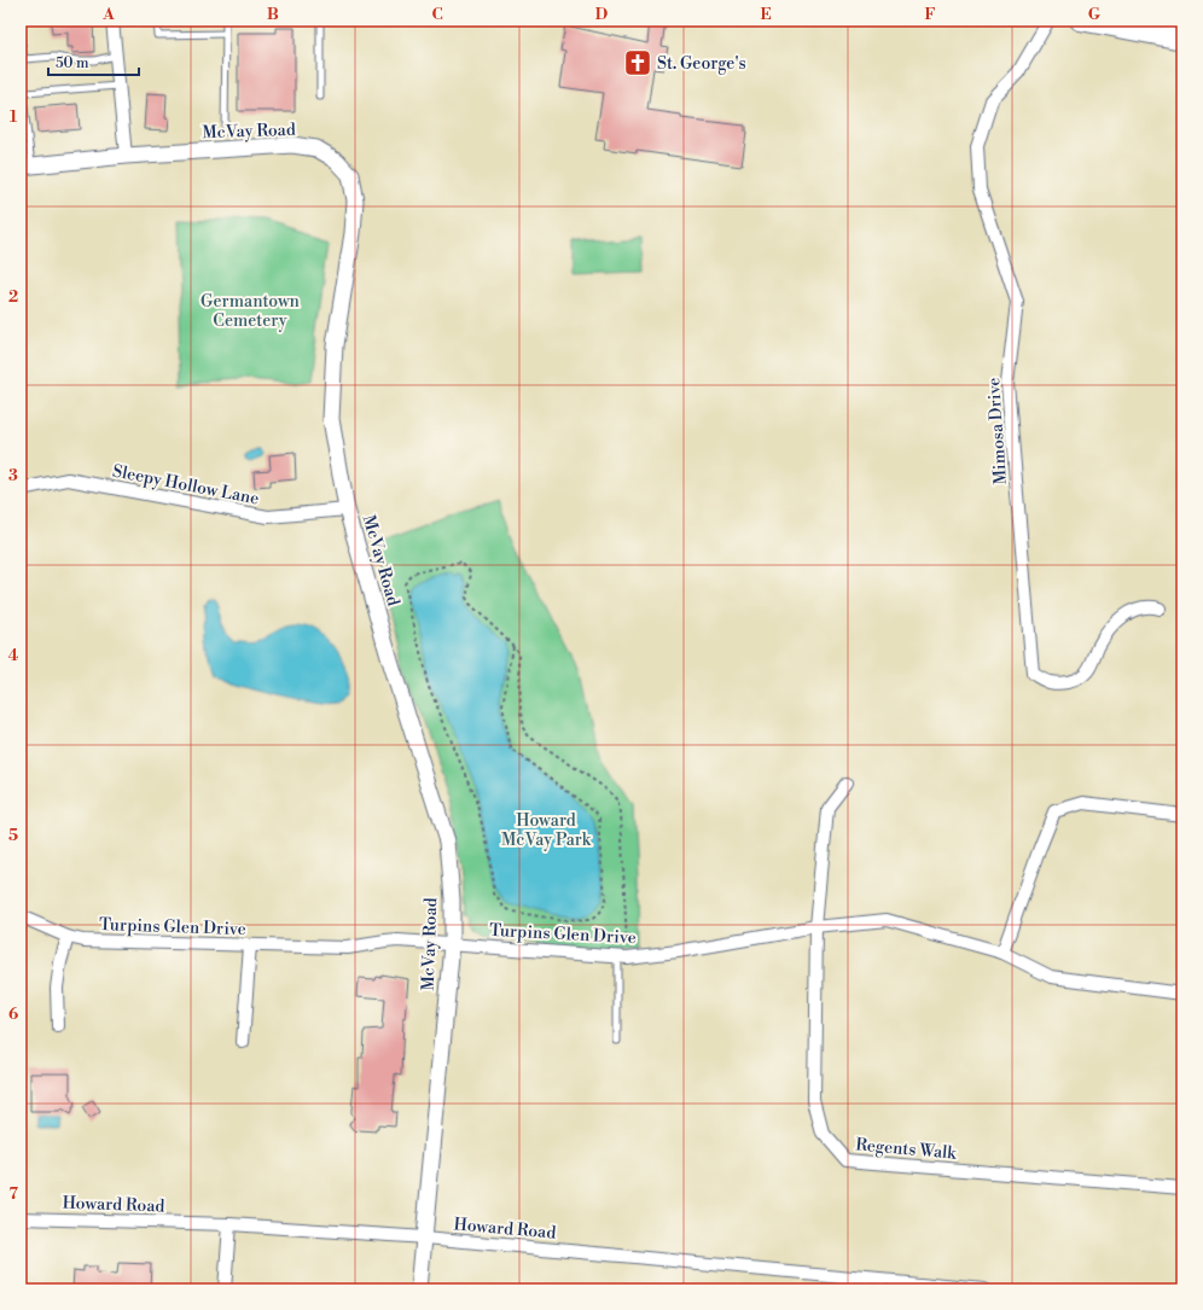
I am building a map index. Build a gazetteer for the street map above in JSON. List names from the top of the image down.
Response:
{
  "streets": {
    "street": [
      "McVay Road",
      "Mimosa Drive",
      "Sleepy Hollow Lane",
      "Turpins Glen Drive",
      "Regents Walk",
      "Howard Road"
    ]
  },
  "crossings": [
    ["McVay Road", "Sleepy Hollow Lane"],
    ["McVay Road", "Turpins Glen Drive"],
    ["McVay Road", "Howard Road"],
    ["Turpins Glen Drive", "Regents Walk"]
  ],
  "parks": ["Germantown Cemetery", "Howard McVay Park"],
  "places": {
    "church": ["St. George's"]
  },
  "scale_bar": "50 m",
  "grid": {
    "columns": [
      "A",
      "B",
      "C",
      "D",
      "E",
      "F",
      "G"
    ],
    "rows": [
      "1",
      "2",
      "3",
      "4",
      "5",
      "6",
      "7"
    ]
  }
}
